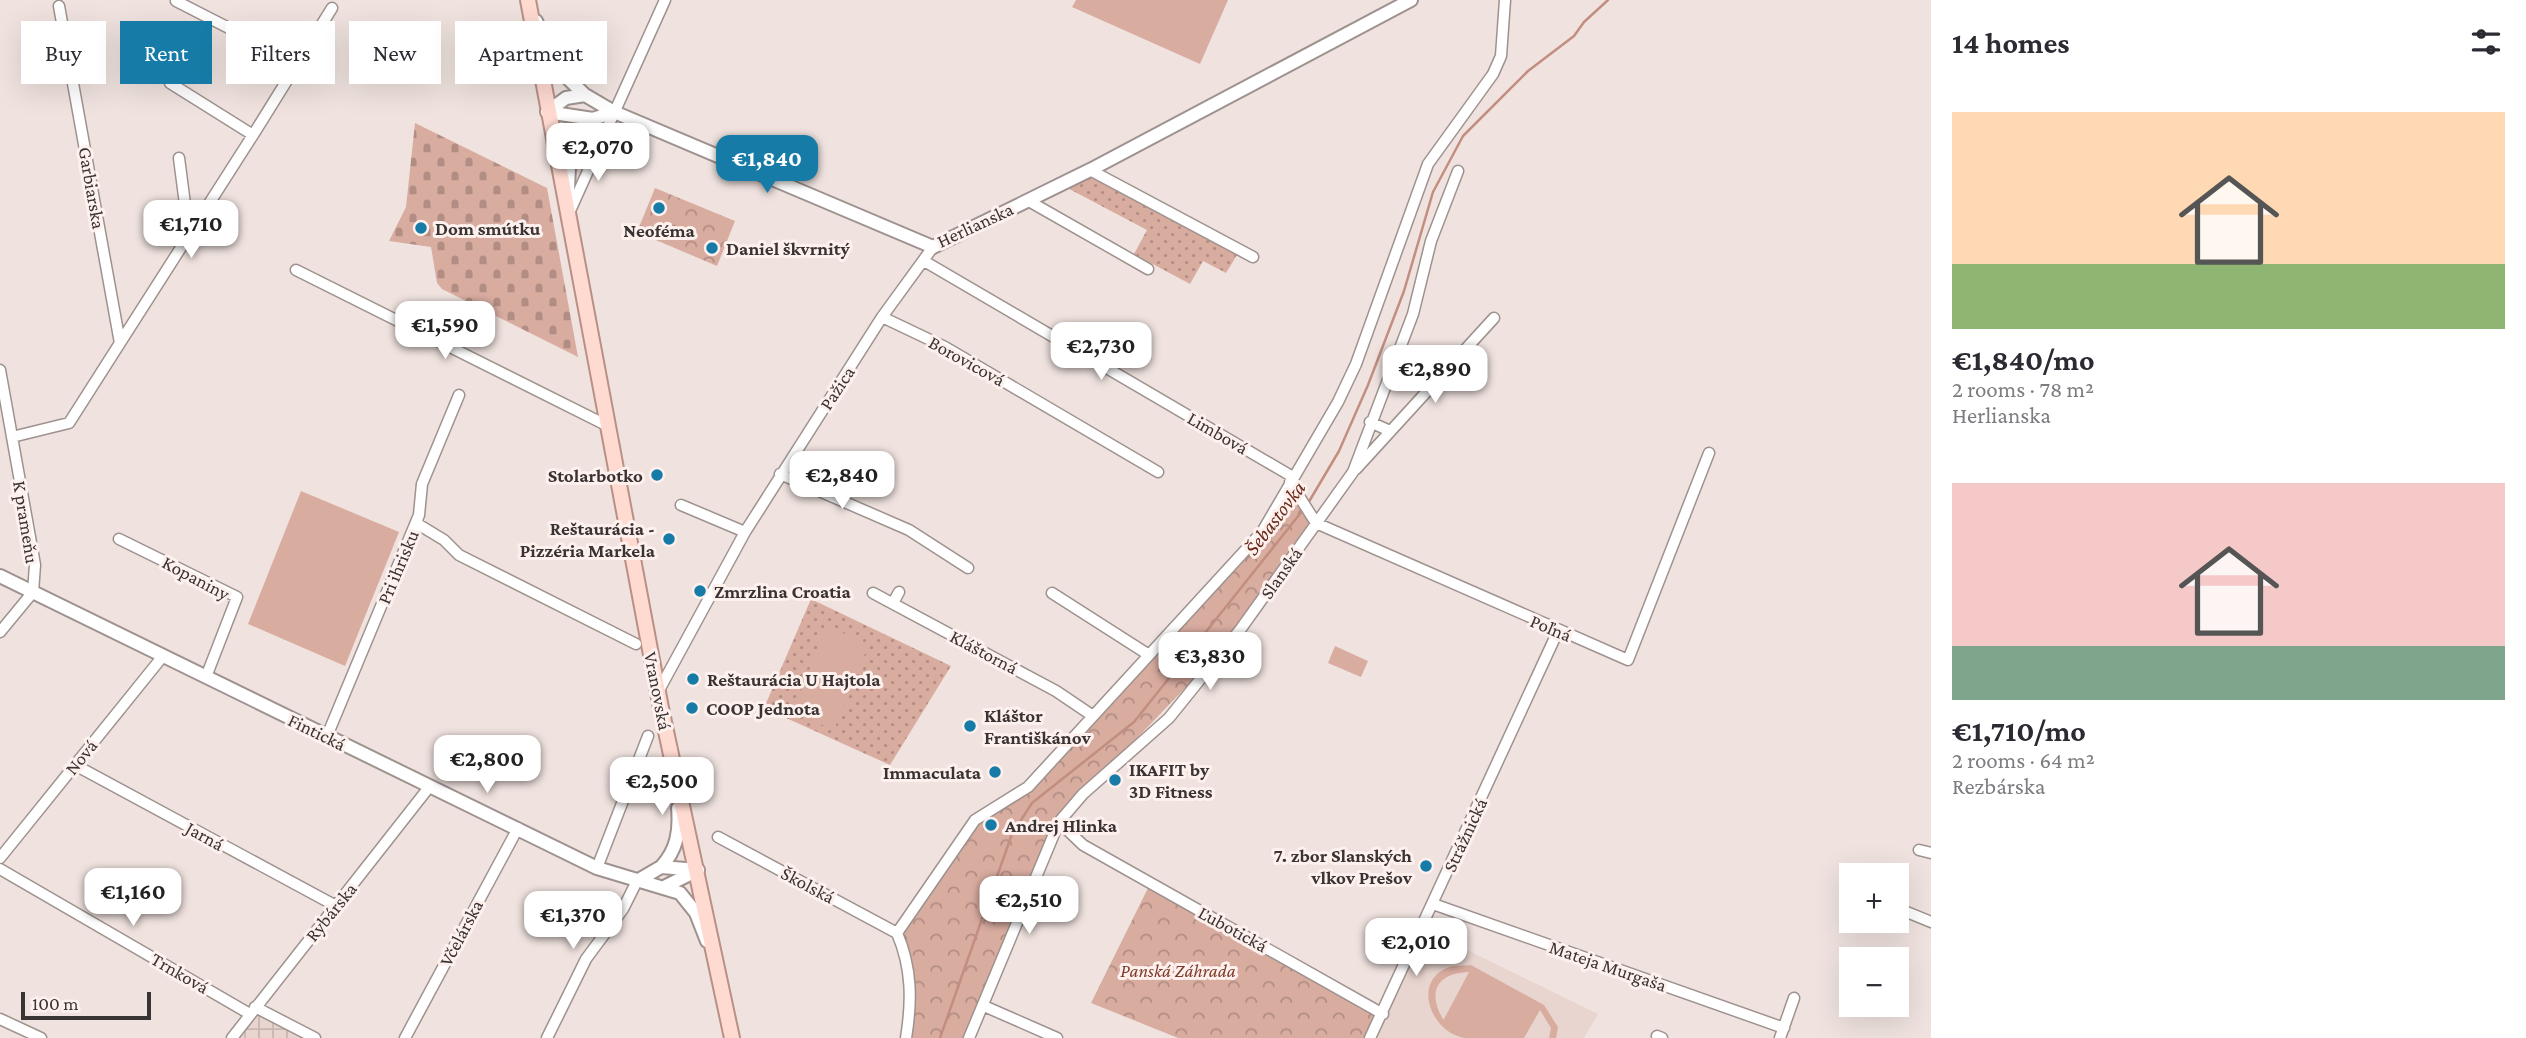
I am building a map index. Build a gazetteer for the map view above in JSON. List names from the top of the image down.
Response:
{
  "streets": {
    "main road": ["Vranovská"],
    "street": [
      "Garbiarska",
      "Herlianska",
      "Borovicová",
      "Pažica",
      "Limbová",
      "K prameňu",
      "Pri ihrisku",
      "Slanská",
      "Kopaniny",
      "Poľná",
      "Kláštorná",
      "Fintická",
      "Nová",
      "Strážnická",
      "Jarná",
      "Školská",
      "Rybárska",
      "Ľubotická",
      "Včelárska",
      "Mateja Murgaša",
      "Trnková"
    ]
  },
  "crossings": [
    ["Herlianska", "Pažica"],
    ["Herlianska", "Vranovská"],
    ["Borovicová", "Pažica"],
    ["Pažica", "Limbová"],
    ["Pažica", "Vranovská"],
    ["Limbová", "Slanská"],
    ["K prameňu", "Fintická"],
    ["Pri ihrisku", "Vranovská"],
    ["Pri ihrisku", "Fintická"],
    ["Slanská", "Poľná"],
    ["Slanská", "Kláštorná"],
    ["Slanská", "Školská"],
    ["Slanská", "Ľubotická"],
    ["Kopaniny", "Fintická"],
    ["Poľná", "Strážnická"],
    ["Vranovská", "Fintická"],
    ["Fintická", "Nová"],
    ["Fintická", "Rybárska"],
    ["Fintická", "Včelárska"],
    ["Nová", "Jarná"],
    ["Strážnická", "Ľubotická"],
    ["Strážnická", "Mateja Murgaša"],
    ["Jarná", "Rybárska"],
    ["Rybárska", "Trnková"]
  ],
  "water": ["Šebastovka"],
  "parks": ["Panská Záhrada"],
  "places": [
    "Neoféma",
    "Dom smútku",
    "Daniel škvrnitý",
    "Stolarbotko",
    "Reštaurácia - Pizzéria Markela",
    "Zmrzlina Croatia",
    "Reštaurácia U Hajtola",
    "COOP Jednota",
    "Kláštor Františkánov",
    "Immaculata",
    "IKAFIT by 3D Fitness",
    "Andrej Hlinka",
    "7. zbor Slanských vlkov Prešov"
  ],
  "scale_bar": "100 m",
  "page": {
    "heading": "14 homes",
    "chip": [
      "Buy",
      "Rent",
      "Filters",
      "New",
      "Apartment"
    ],
    "list": [
      {
        "name": "€1,840/mo",
        "note": "2 rooms · 78 m² · Herlianska"
      },
      {
        "name": "€1,710/mo",
        "note": "2 rooms · 64 m² · Rezbárska"
      }
    ],
    "price": [
      "€2,070",
      "€1,840",
      "€1,710",
      "€1,590",
      "€2,730",
      "€2,890",
      "€2,840",
      "€3,830",
      "€2,800",
      "€2,500",
      "€1,160",
      "€2,510",
      "€1,370",
      "€2,010"
    ],
    "map_buttons": ["+", "−"],
    "scale": "100 m"
  }
}
